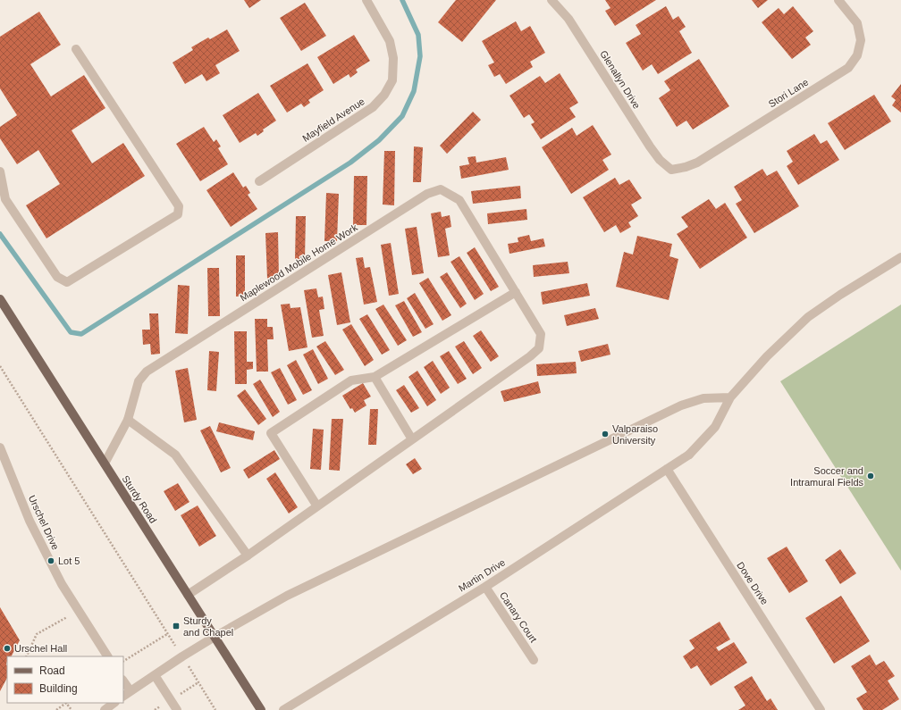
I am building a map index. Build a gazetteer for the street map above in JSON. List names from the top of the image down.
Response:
{
  "streets": {
    "main road": ["Sturdy Road"],
    "street": [
      "Glenallyn Drive",
      "Stori Lane",
      "Mayfield Avenue",
      "Maplewood Mobile Home Work",
      "Urschel Drive",
      "Martin Drive",
      "Dove Drive",
      "Canary Court"
    ]
  },
  "crossings": [
    ["Glenallyn Drive", "Stori Lane"],
    ["Maplewood Mobile Home Work", "Sturdy Road"],
    ["Martin Drive", "Dove Drive"],
    ["Martin Drive", "Canary Court"]
  ],
  "places": {
    "other": [
      "Valparaiso University",
      "Soccer and Intramural Fields",
      "Lot 5",
      "Urschel Hall"
    ],
    "transit": ["Sturdy and Chapel"]
  },
  "legend": ["Road", "Building"]
}
